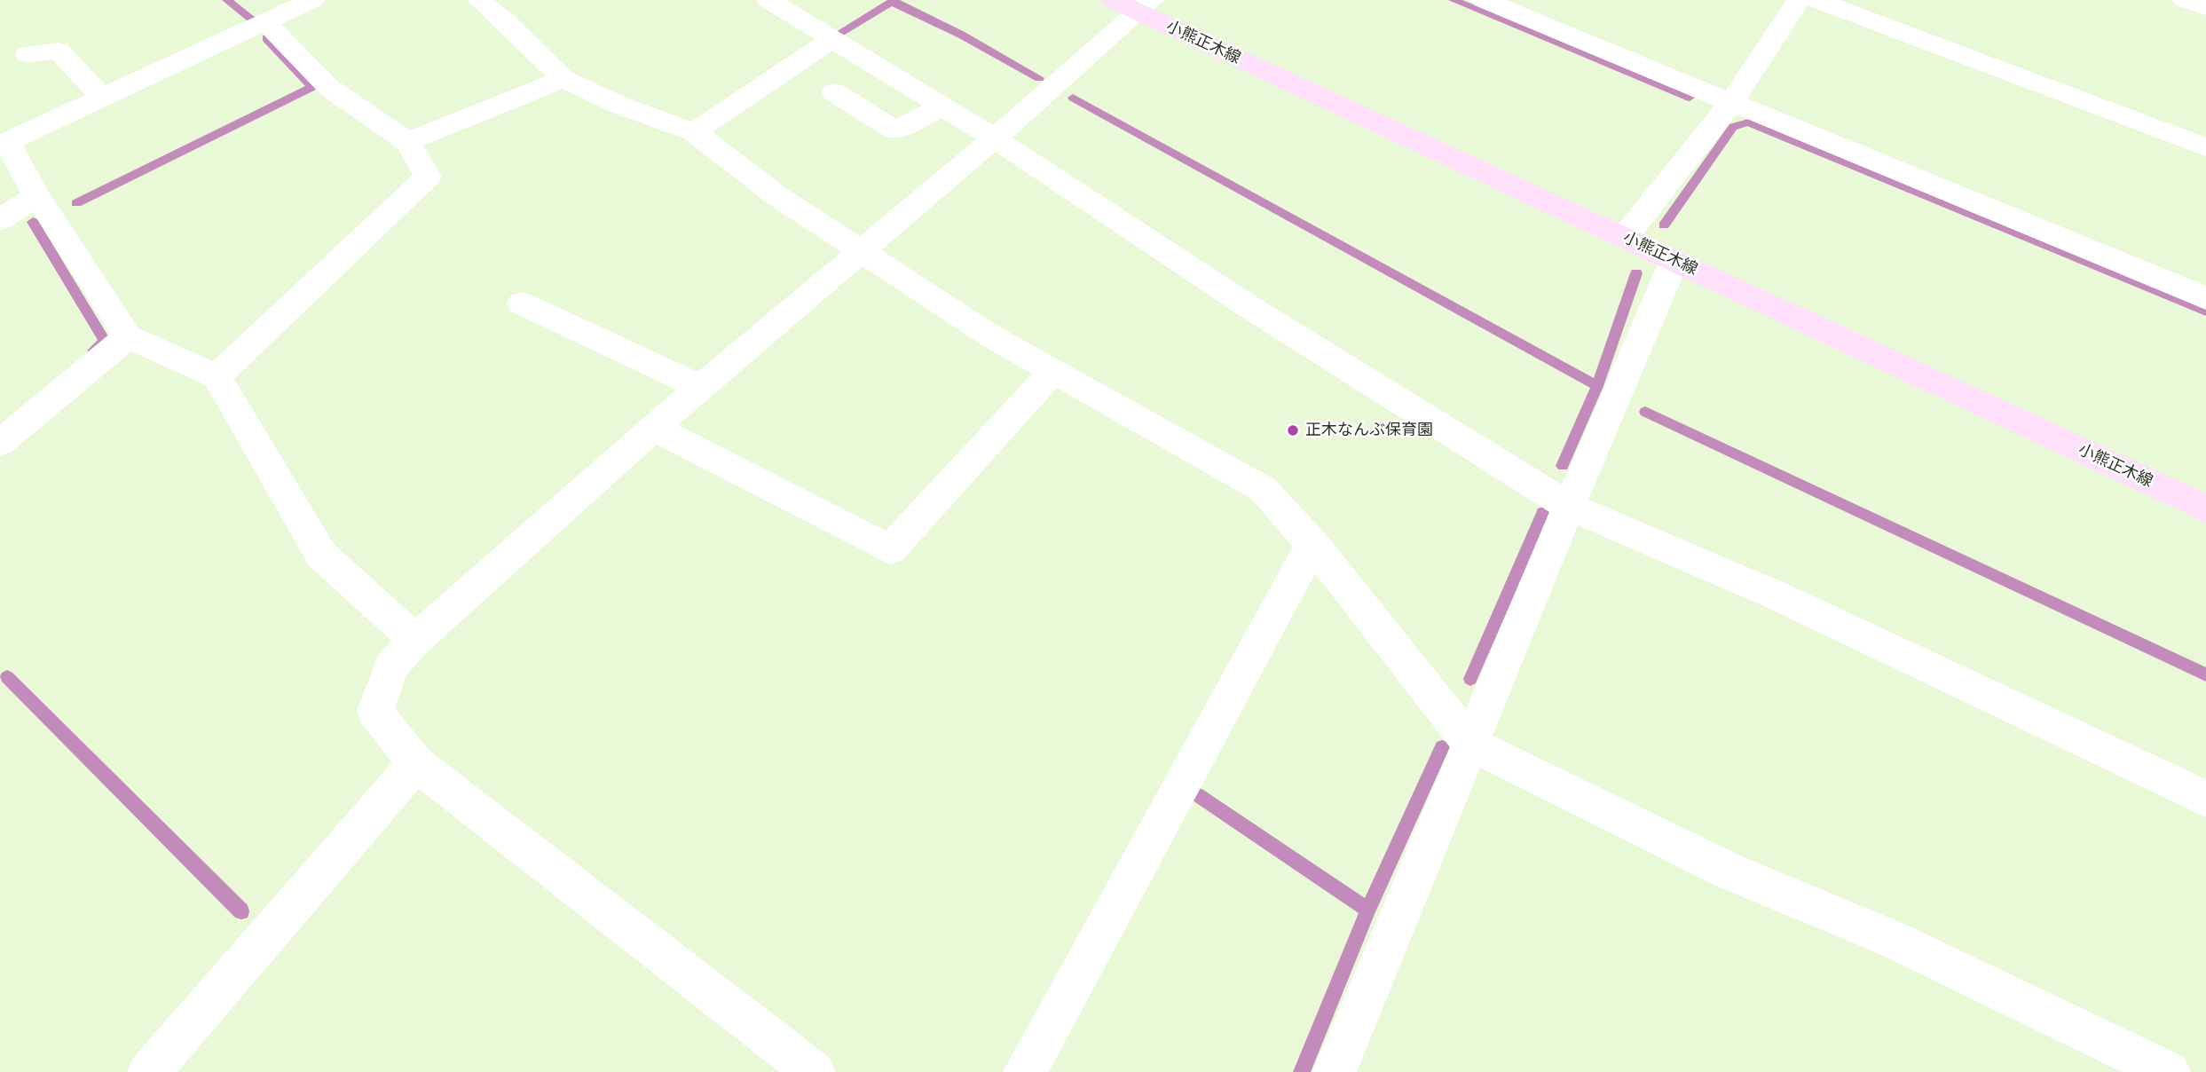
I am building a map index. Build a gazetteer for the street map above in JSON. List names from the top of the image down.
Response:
{
  "streets": {
    "main road": ["小熊正木線"]
  },
  "places": ["正木なんぶ保育園"]
}
